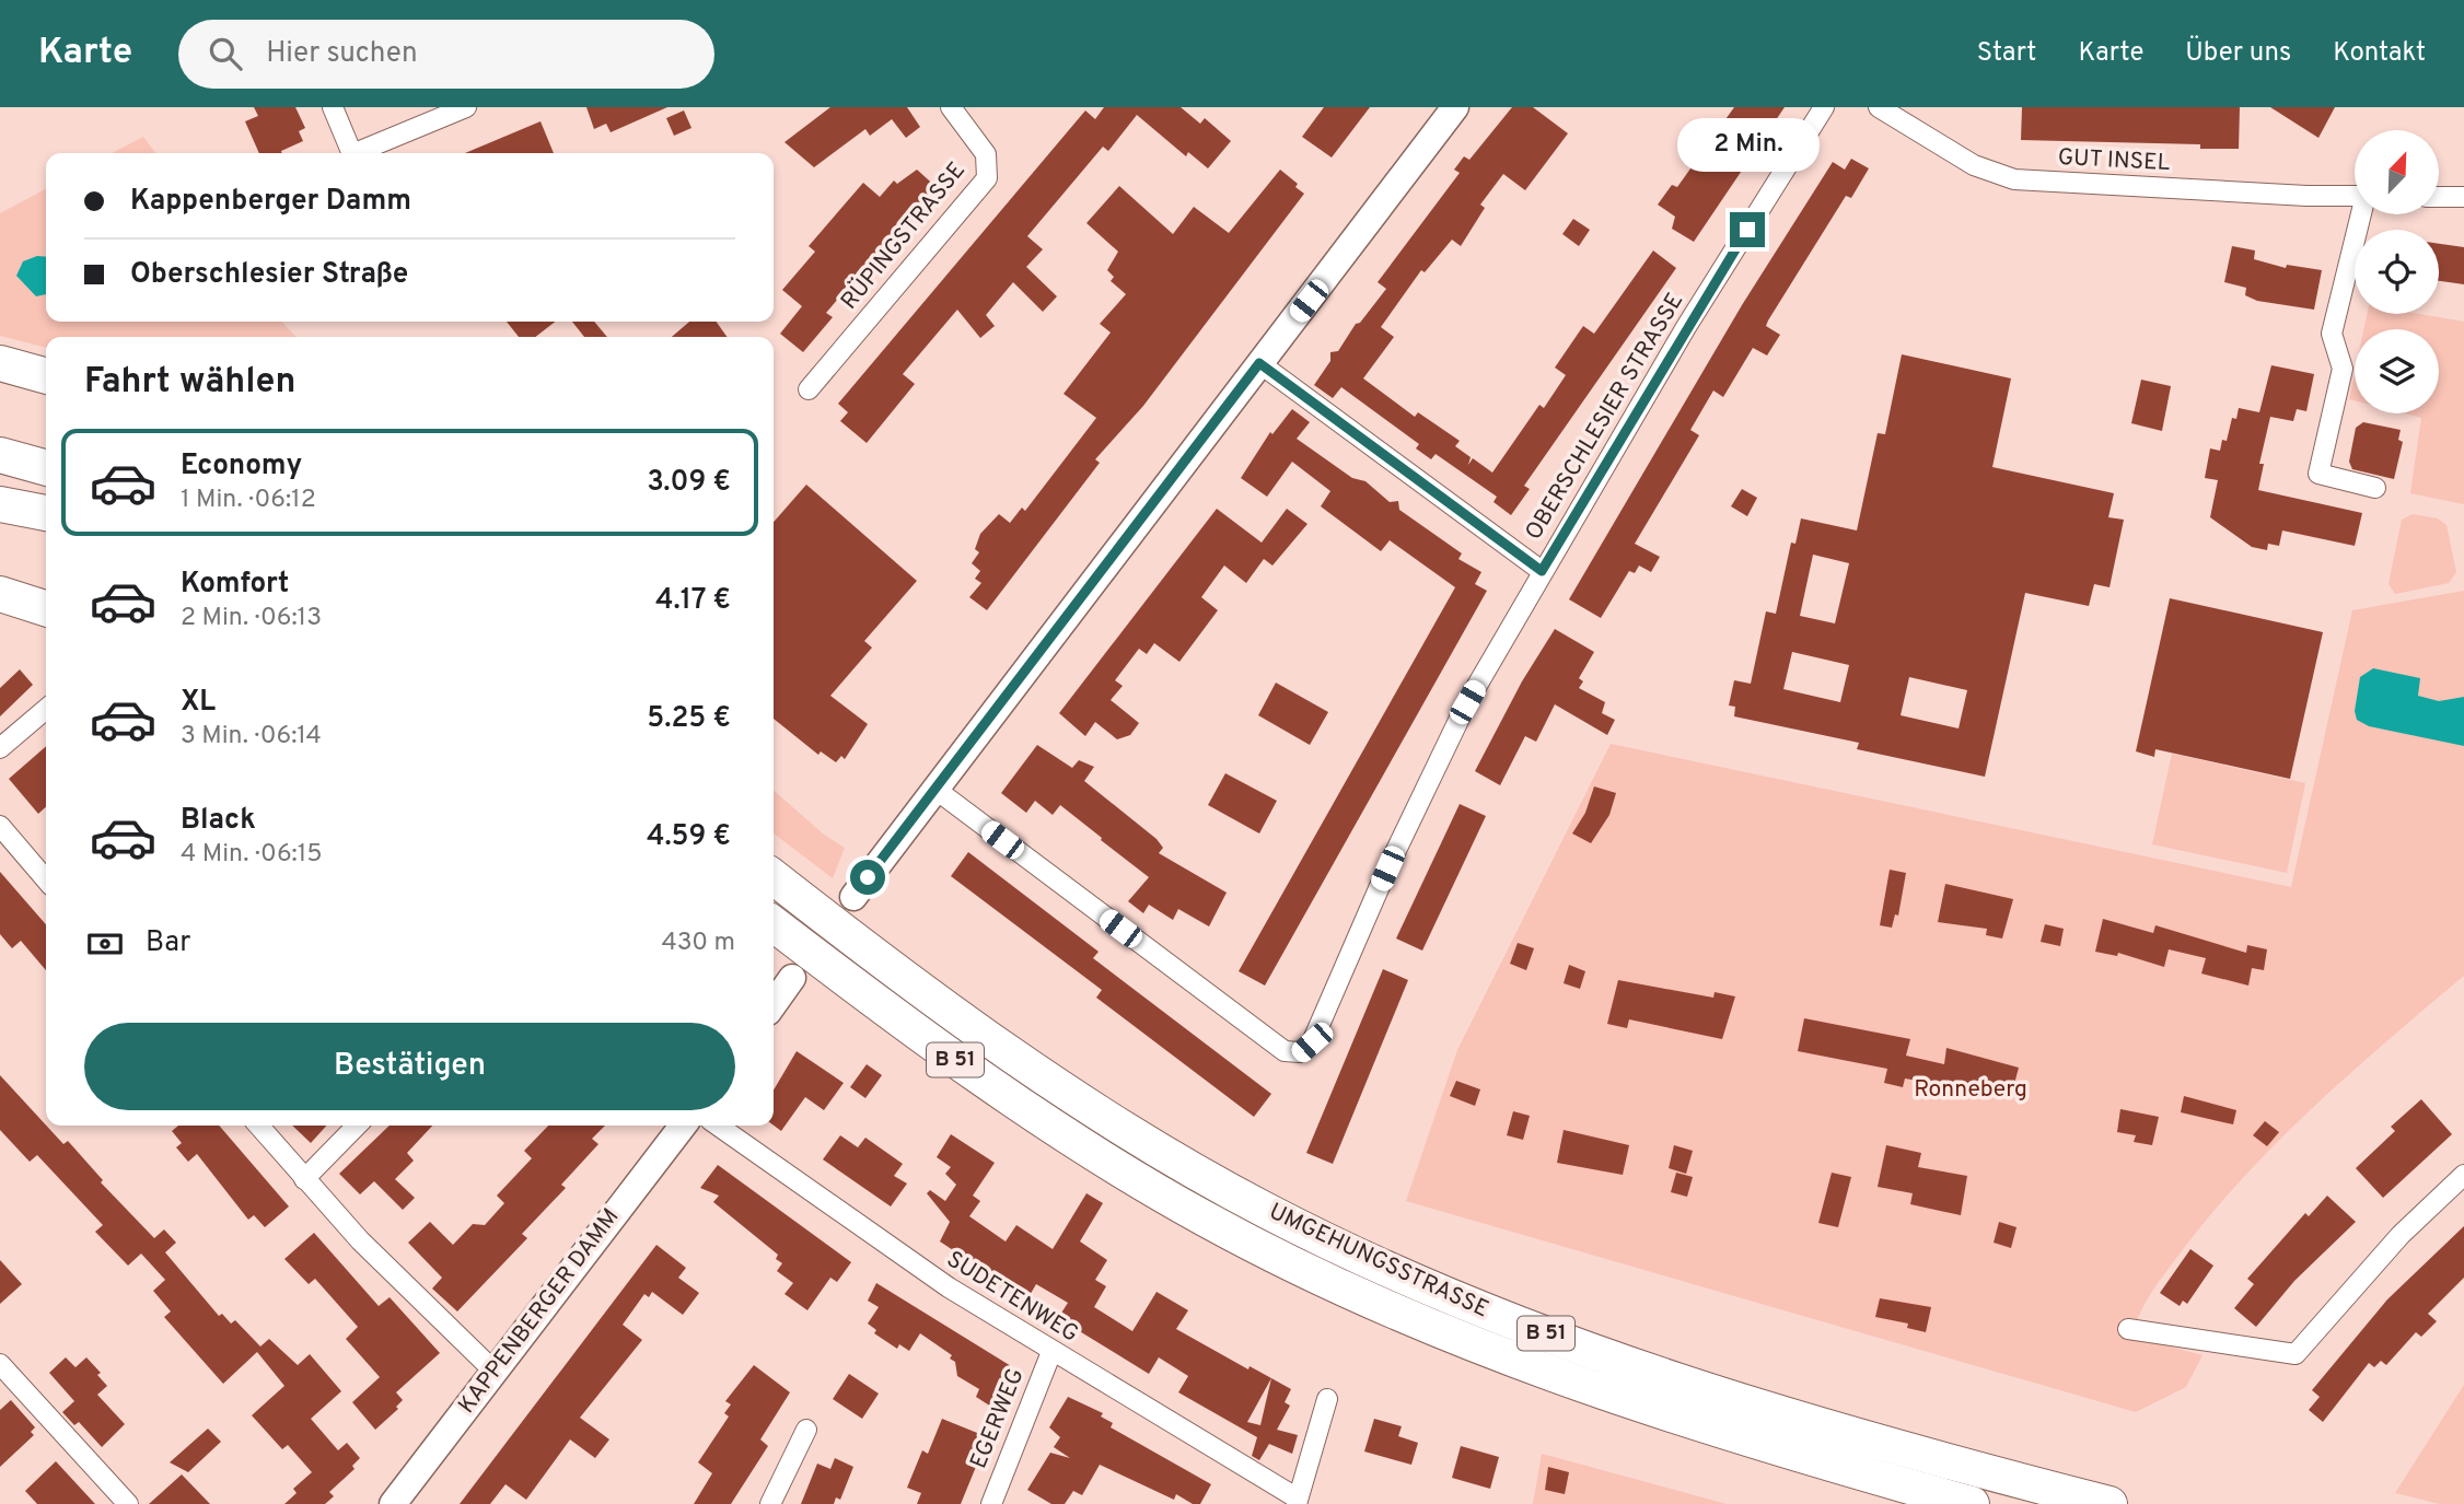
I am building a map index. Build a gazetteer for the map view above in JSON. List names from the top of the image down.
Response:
{
  "streets": {
    "highway": ["B 51", "UMGEHUNGSSTRASSE"],
    "main road": ["KAPPENBERGER DAMM"],
    "street": [
      "GUT INSEL",
      "RÜPINGSTRASSE",
      "OBERSCHLESIER STRASSE",
      "SUDETENWEG",
      "EGERWEG"
    ]
  },
  "crossings": [
    ["SUDETENWEG", "EGERWEG"]
  ],
  "parks": ["Ronneberg"],
  "north": "top right",
  "page": {
    "header": "Karte",
    "search": "Hier suchen",
    "nav": [
      "Start",
      "Karte",
      "Über uns",
      "Kontakt"
    ],
    "bubble": "2 Min.",
    "banner": ["Kappenberger Damm", "Oberschlesier Straße"],
    "heading": "Fahrt wählen",
    "list": [
      {
        "name": "Economy",
        "note": "1 Min. · 06:12",
        "value": "3.09 €"
      },
      {
        "name": "Komfort",
        "note": "2 Min. · 06:13",
        "value": "4.17 €"
      },
      {
        "name": "XL",
        "note": "3 Min. · 06:14",
        "value": "5.25 €"
      },
      {
        "name": "Black",
        "note": "4 Min. · 06:15",
        "value": "4.59 €"
      }
    ],
    "pay": ["Bar", "430 m"],
    "buttons": "Bestätigen"
  }
}
